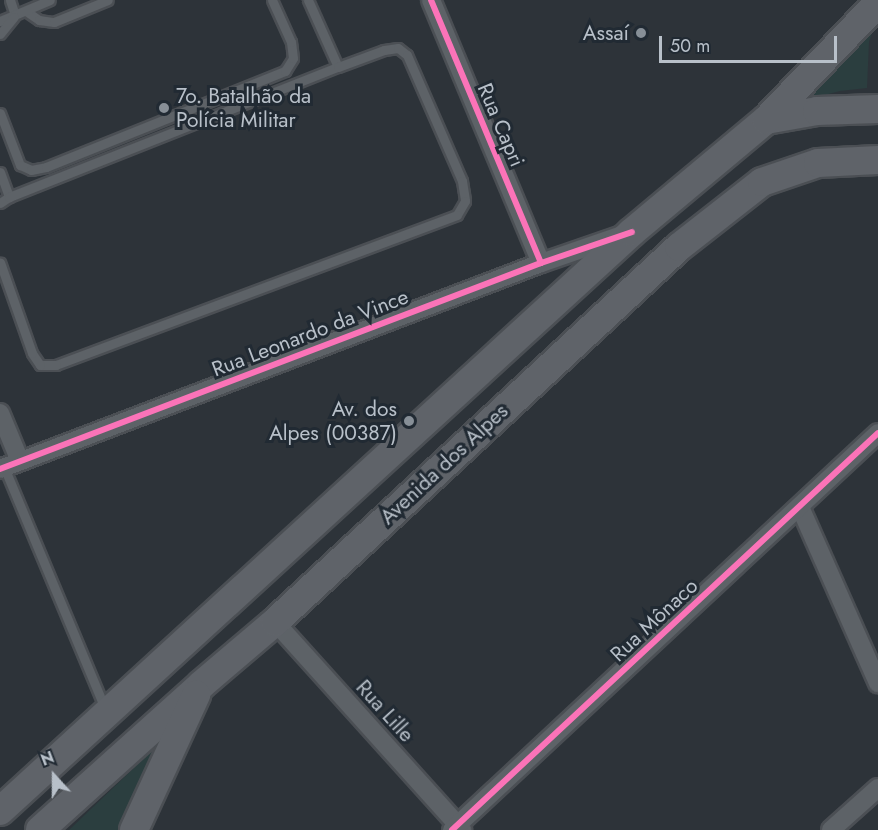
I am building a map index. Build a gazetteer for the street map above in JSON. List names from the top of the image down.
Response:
{
  "streets": {
    "main road": ["Avenida dos Alpes"],
    "street": [
      "Rua Capri",
      "Rua Leonardo da Vince",
      "Rua Mônaco",
      "Rua Lille"
    ]
  },
  "crossings": [
    ["Rua Capri", "Rua Leonardo da Vince"],
    ["Rua Leonardo da Vince", "Avenida dos Alpes"],
    ["Avenida dos Alpes", "Rua Lille"],
    ["Rua Mônaco", "Rua Lille"]
  ],
  "places": ["Assaí", "7o. Batalhão da Polícia Militar", "Av. dos Alpes (00387)"],
  "scale_bar": "50 m",
  "north": "top"
}
